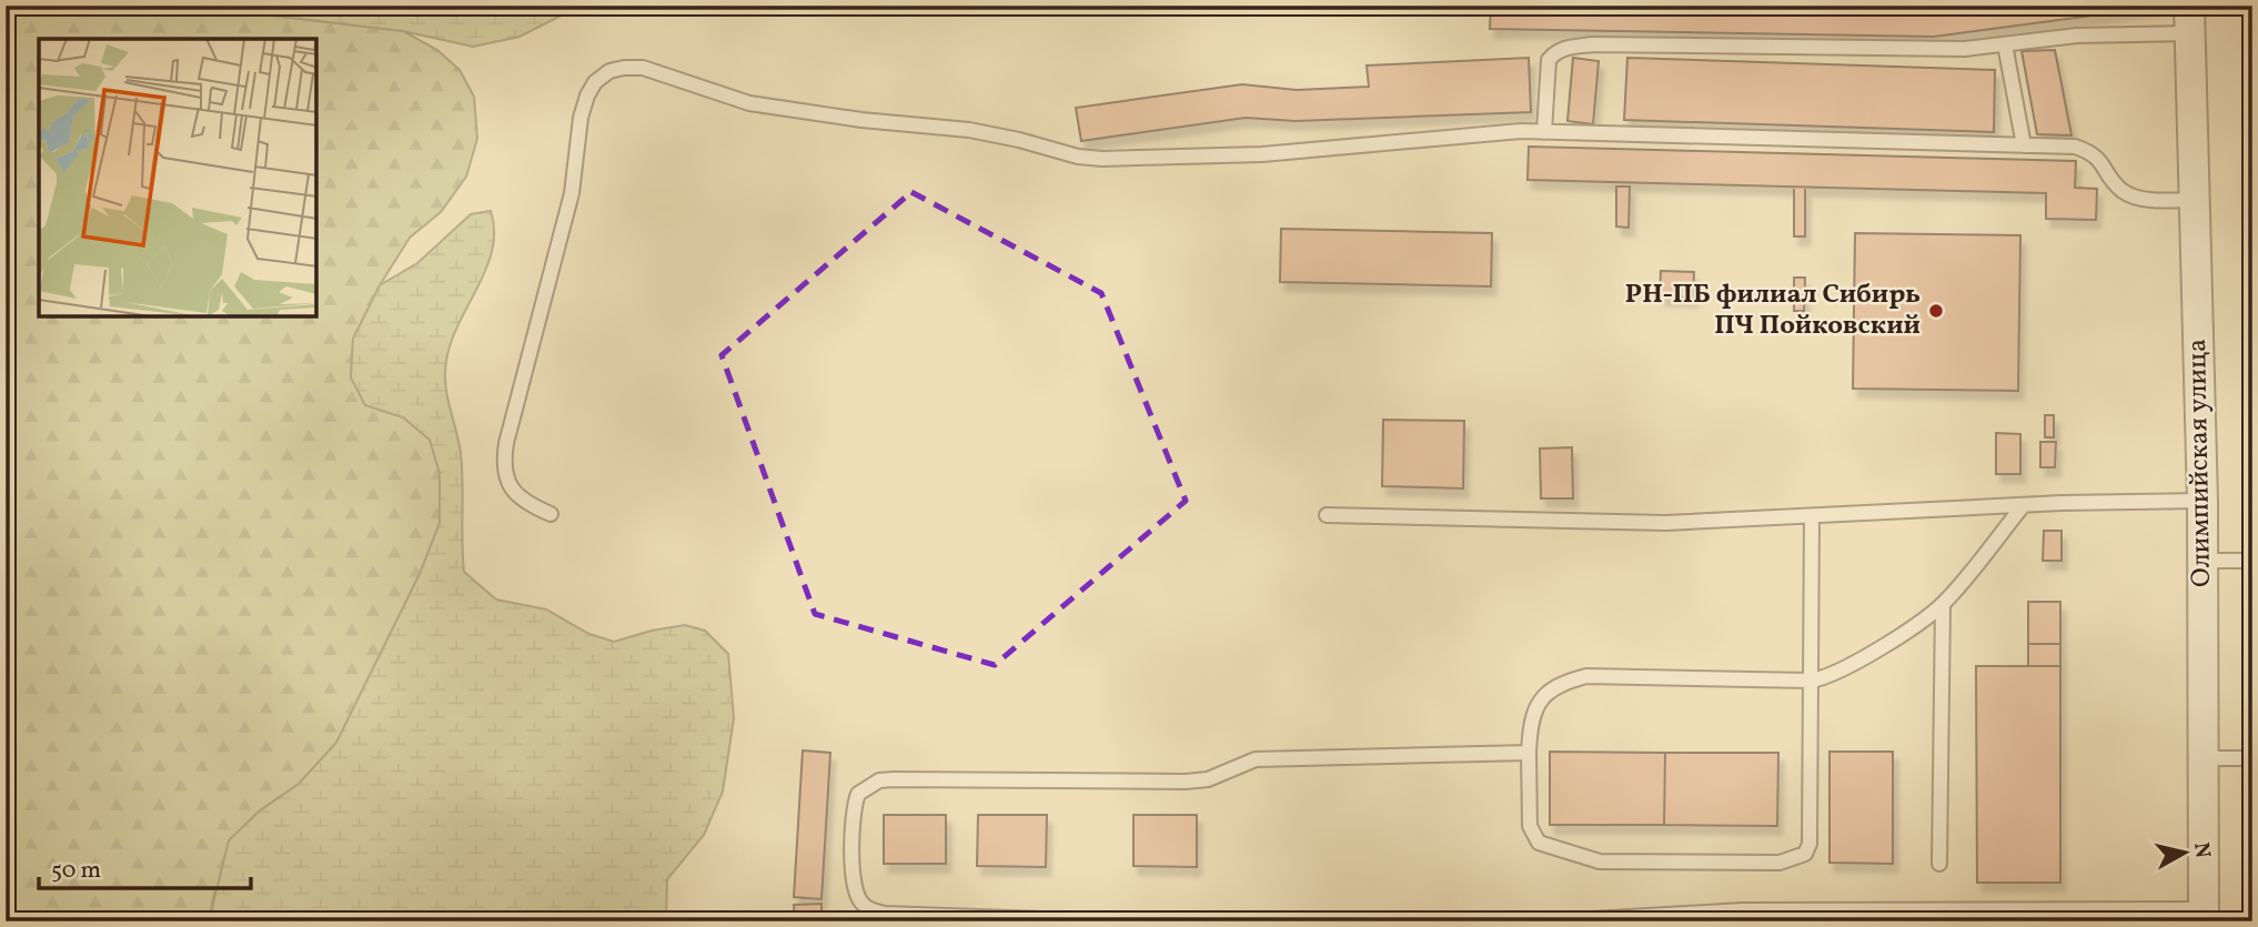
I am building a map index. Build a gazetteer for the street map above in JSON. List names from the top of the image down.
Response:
{
  "streets": {
    "street": ["Олимпийская улица"]
  },
  "places": ["РН-ПБ филиал Сибирь ПЧ Пойковский"],
  "scale_bar": "50 m",
  "north": "right"
}
